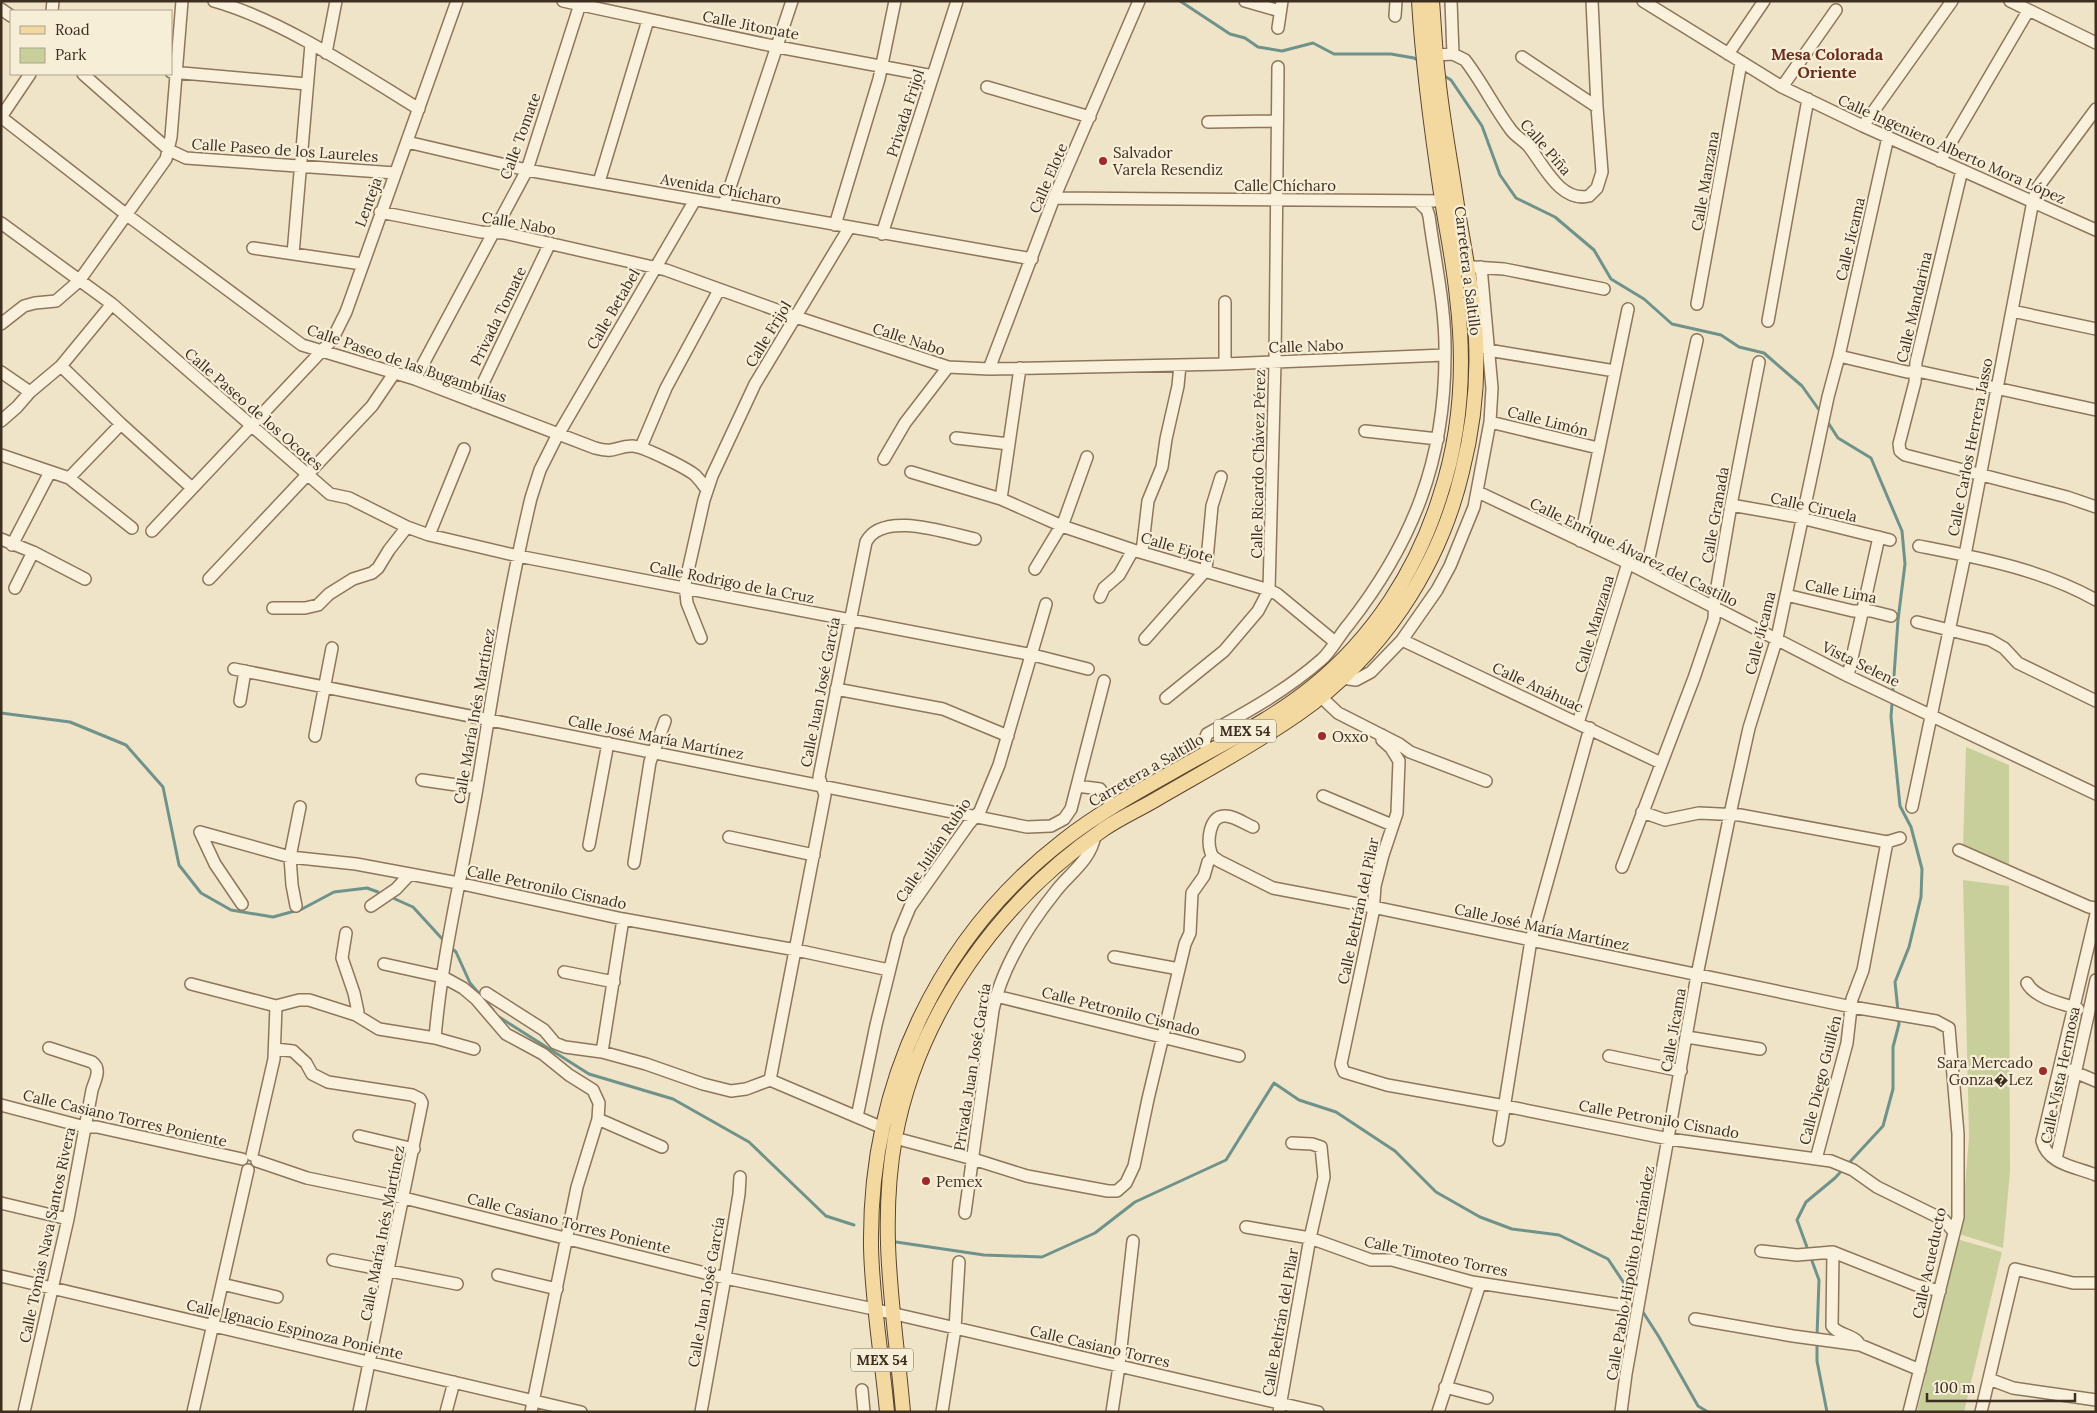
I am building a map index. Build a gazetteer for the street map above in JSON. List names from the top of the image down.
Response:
{
  "streets": {
    "main road": ["Carretera a Saltillo", "MEX 54"],
    "street": [
      "Calle Jitomate",
      "Privada Frijol",
      "Calle Tomate",
      "Calle Piña",
      "Calle Ingeniero Alberto Mora López",
      "Calle Paseo de los Laureles",
      "Calle Elote",
      "Calle Manzana",
      "Calle Chícharo",
      "Avenida Chícharo",
      "Lenteja",
      "Calle Nabo",
      "Calle Jícama",
      "Calle Mandarina",
      "Calle Betabel",
      "Privada Tomate",
      "Calle Frijol",
      "Calle Paseo de las Bugambilias",
      "Calle Paseo de los Ocotes",
      "Calle Limón",
      "Calle Carlos Herrera Jasso",
      "Calle Ricardo Chávez Pérez",
      "Calle Ciruela",
      "Calle Granada",
      "Calle Ejote",
      "Calle Enrique Álvarez del Castillo",
      "Calle Rodrigo de la Cruz",
      "Calle Lima",
      "Vista Selene",
      "Calle Anáhuac",
      "Calle Juan José García",
      "Calle María Inés Martínez",
      "Calle José María Martínez",
      "Calle Julián Rubio",
      "Calle Petronilo Cisnado",
      "Calle Beltrán del Pilar",
      "Privada Juan José García",
      "Calle Vista Hermosa",
      "Calle Diego Guillén",
      "Calle Casiano Torres Poniente",
      "Calle Tomás Nava Santos Rivera",
      "Calle Timoteo Torres",
      "Calle Acueducto",
      "Calle Pablo Hipólito Hernández",
      "Calle Ignacio Espinoza Poniente",
      "Calle Casiano Torres"
    ]
  },
  "crossings": [
    ["Calle Jitomate", "Privada Frijol"],
    ["Calle Jitomate", "Calle Tomate"],
    ["Privada Frijol", "Avenida Chícharo"],
    ["Calle Tomate", "Avenida Chícharo"],
    ["Calle Tomate", "Calle Nabo"],
    ["Calle Tomate", "Calle Paseo de las Bugambilias"],
    ["Calle Ingeniero Alberto Mora López", "Calle Manzana"],
    ["Calle Ingeniero Alberto Mora López", "Calle Jícama"],
    ["Calle Ingeniero Alberto Mora López", "Calle Mandarina"],
    ["Calle Ingeniero Alberto Mora López", "Calle Carlos Herrera Jasso"],
    ["Calle Paseo de los Laureles", "Lenteja"],
    ["Calle Elote", "Calle Chícharo"],
    ["Calle Elote", "Avenida Chícharo"],
    ["Calle Elote", "Calle Nabo"],
    ["Calle Manzana", "Calle Enrique Álvarez del Castillo"],
    ["Calle Manzana", "Calle Anáhuac"],
    ["Calle Chícharo", "Carretera a Saltillo"],
    ["Calle Chícharo", "Calle Ricardo Chávez Pérez"],
    ["Avenida Chícharo", "Lenteja"],
    ["Avenida Chícharo", "Calle Betabel"],
    ["Avenida Chícharo", "Calle Frijol"],
    ["Lenteja", "Calle Nabo"],
    ["Lenteja", "Calle Paseo de las Bugambilias"],
    ["Lenteja", "Calle Paseo de los Ocotes"],
    ["Calle Nabo", "Calle Betabel"],
    ["Calle Nabo", "Privada Tomate"],
    ["Calle Nabo", "Calle Frijol"],
    ["Calle Nabo", "Calle Ricardo Chávez Pérez"],
    ["Calle Jícama", "Calle Ciruela"],
    ["Calle Jícama", "Calle Enrique Álvarez del Castillo"],
    ["Calle Jícama", "Calle Lima"],
    ["Calle Jícama", "Vista Selene"],
    ["Calle Jícama", "Calle José María Martínez"],
    ["Calle Jícama", "Calle Petronilo Cisnado"],
    ["Calle Jícama", "Calle Pablo Hipólito Hernández"],
    ["Carretera a Saltillo", "Privada Juan José García"],
    ["Carretera a Saltillo", "Calle Casiano Torres Poniente"],
    ["Carretera a Saltillo", "Calle Casiano Torres"],
    ["Calle Mandarina", "Calle Carlos Herrera Jasso"],
    ["Calle Betabel", "Calle Paseo de las Bugambilias"],
    ["Calle Betabel", "Calle María Inés Martínez"],
    ["Privada Tomate", "Calle Paseo de las Bugambilias"],
    ["Calle Frijol", "Calle Rodrigo de la Cruz"],
    ["Calle Paseo de las Bugambilias", "Calle María Inés Martínez"],
    ["Calle Paseo de los Ocotes", "Calle Rodrigo de la Cruz"],
    ["Calle Paseo de los Ocotes", "Calle María Inés Martínez"],
    ["Calle Carlos Herrera Jasso", "Vista Selene"],
    ["Calle Ricardo Chávez Pérez", "Calle Ejote"],
    ["Calle Ciruela", "Calle Granada"],
    ["Calle Ciruela", "Calle Lima"],
    ["Calle Granada", "Calle Enrique Álvarez del Castillo"],
    ["Calle Granada", "Calle Anáhuac"],
    ["Calle Enrique Álvarez del Castillo", "Vista Selene"],
    ["Calle Rodrigo de la Cruz", "Calle Juan José García"],
    ["Calle Rodrigo de la Cruz", "Calle María Inés Martínez"],
    ["Calle Rodrigo de la Cruz", "Calle Julián Rubio"],
    ["Calle Juan José García", "Calle José María Martínez"],
    ["Calle Juan José García", "Calle Petronilo Cisnado"],
    ["Calle Juan José García", "Calle Casiano Torres Poniente"],
    ["Calle María Inés Martínez", "Calle José María Martínez"],
    ["Calle María Inés Martínez", "Calle Petronilo Cisnado"],
    ["Calle María Inés Martínez", "Calle Casiano Torres Poniente"],
    ["Calle María Inés Martínez", "Calle Ignacio Espinoza Poniente"],
    ["Calle José María Martínez", "Calle Julián Rubio"],
    ["Calle José María Martínez", "Calle Beltrán del Pilar"],
    ["Calle José María Martínez", "Calle Diego Guillén"],
    ["Calle José María Martínez", "Calle Acueducto"],
    ["Calle Julián Rubio", "Calle Petronilo Cisnado"],
    ["Calle Petronilo Cisnado", "Calle Beltrán del Pilar"],
    ["Calle Petronilo Cisnado", "Privada Juan José García"],
    ["Calle Petronilo Cisnado", "Calle Diego Guillén"],
    ["Calle Petronilo Cisnado", "Calle Acueducto"],
    ["Calle Petronilo Cisnado", "Calle Pablo Hipólito Hernández"],
    ["Calle Beltrán del Pilar", "Calle Timoteo Torres"],
    ["Calle Beltrán del Pilar", "Calle Casiano Torres"],
    ["Calle Casiano Torres Poniente", "Calle Tomás Nava Santos Rivera"],
    ["Calle Casiano Torres Poniente", "Calle Casiano Torres"],
    ["Calle Tomás Nava Santos Rivera", "Calle Ignacio Espinoza Poniente"]
  ],
  "districts": ["Mesa Colorada Oriente"],
  "places": [
    "Salvador Varela Resendiz",
    "Oxxo",
    "Sara Mercado Gonza�Lez",
    "Pemex"
  ],
  "legend": ["Road", "Park"],
  "scale_bar": "100 m"
}
